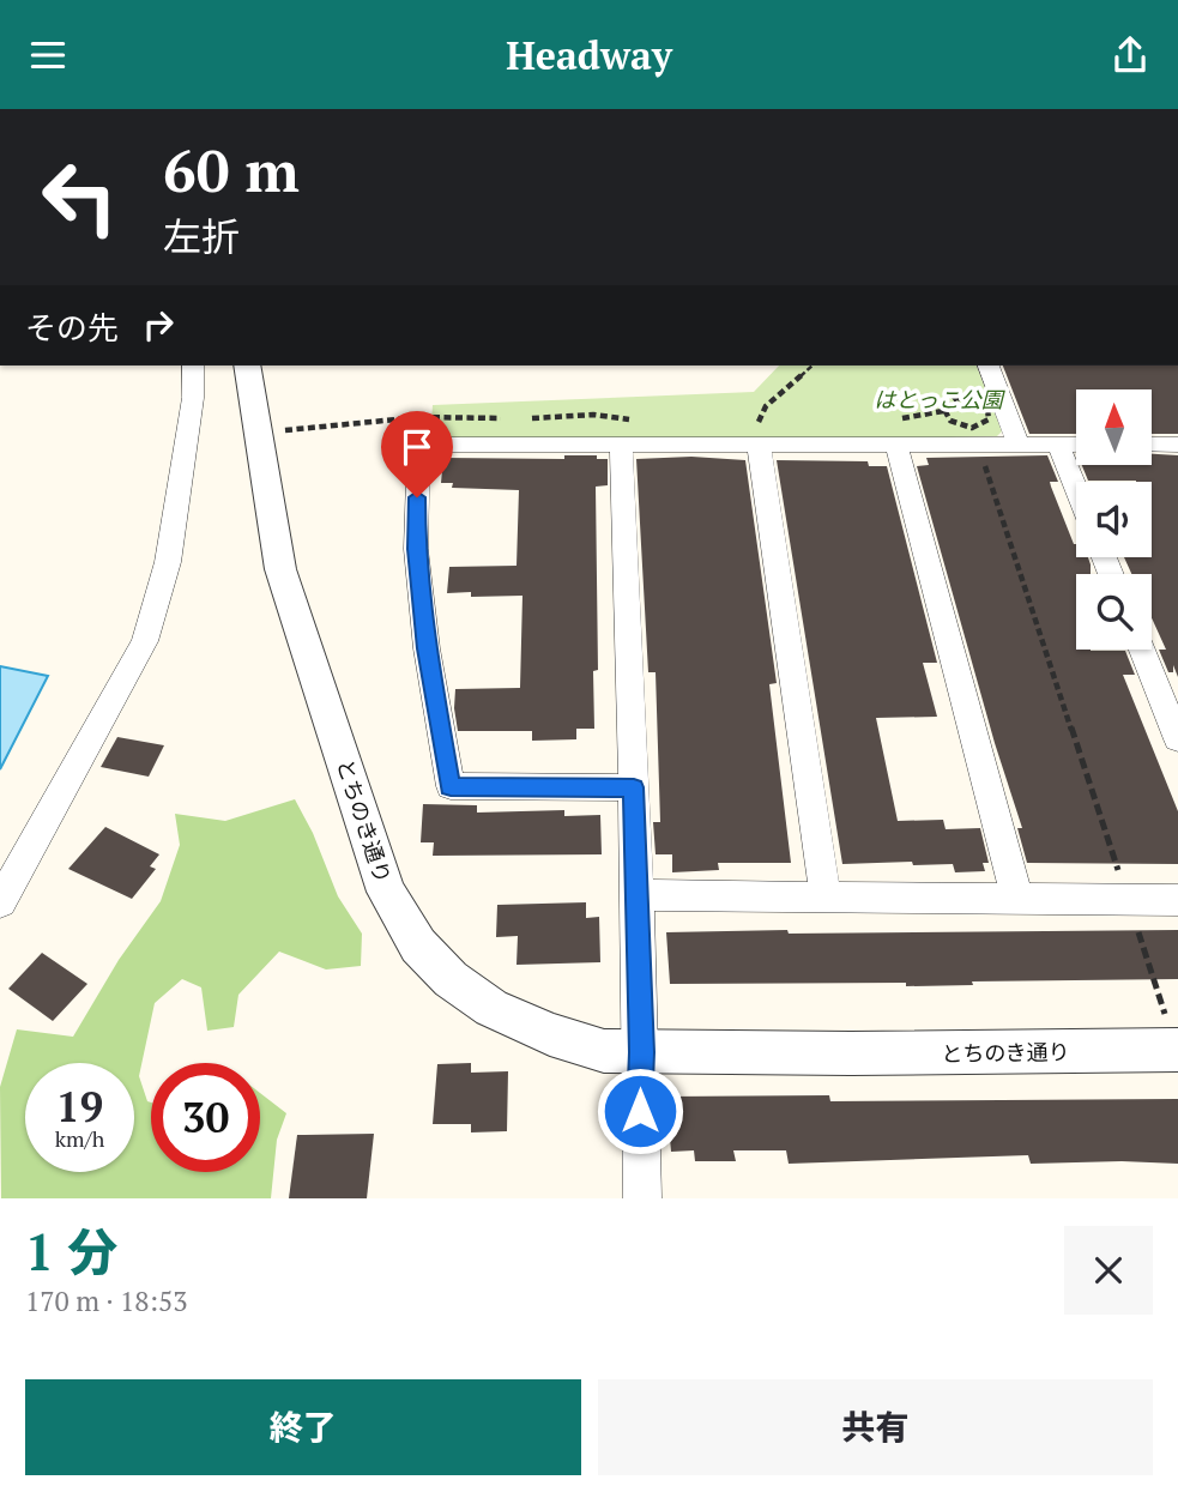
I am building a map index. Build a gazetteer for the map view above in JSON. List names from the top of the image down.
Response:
{
  "streets": {
    "street": ["とちのき通り"]
  },
  "parks": ["はとっこ公園"],
  "north": "top",
  "page": {
    "header": "Headway",
    "turn": ["60 m", "左折"],
    "then": "その先",
    "speed": "19 km/h",
    "limit": "30",
    "heading": ["1 分", "170 m · 18:53"],
    "buttons": ["終了", "共有"]
  }
}
